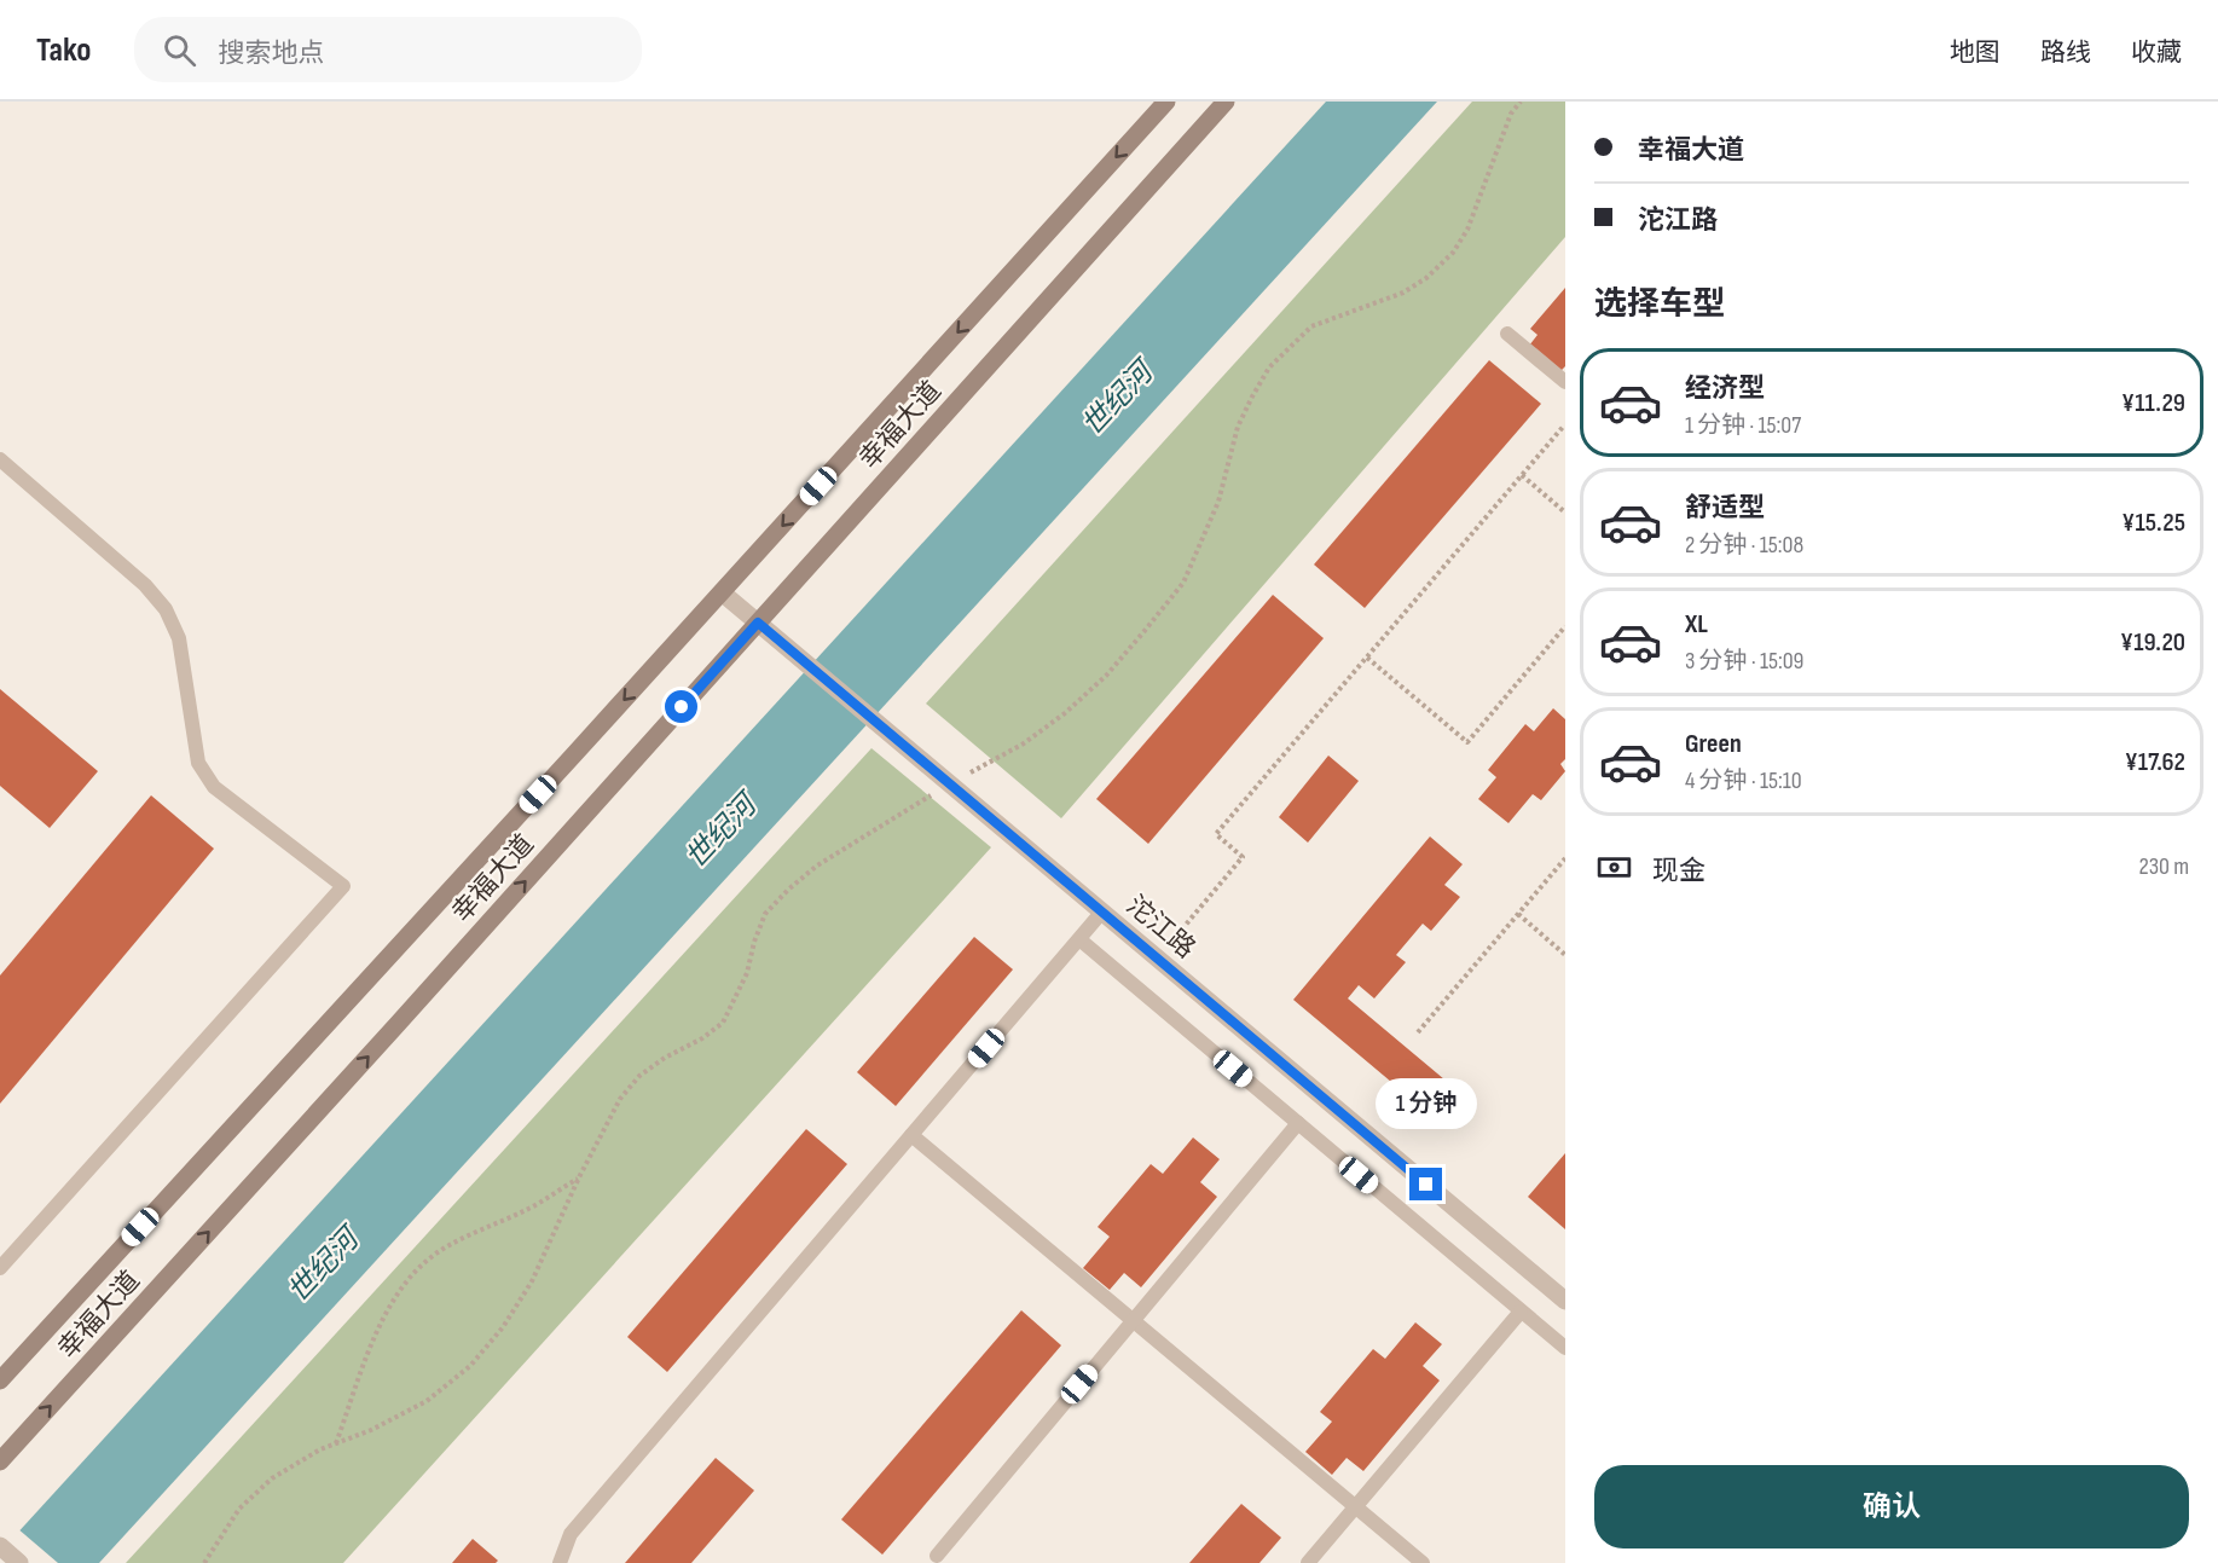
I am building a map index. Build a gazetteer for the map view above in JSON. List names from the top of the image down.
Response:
{
  "streets": {
    "main road": ["幸福大道"],
    "street": ["沱江路"]
  },
  "crossings": [
    ["幸福大道", "沱江路"]
  ],
  "water": ["世纪河"],
  "page": {
    "header": "Tako",
    "search": "搜索地点",
    "nav": ["地图", "路线", "收藏"],
    "banner": ["幸福大道", "沱江路"],
    "heading": "选择车型",
    "list": [
      {
        "name": "经济型",
        "note": "1 分钟 · 15:07",
        "value": "¥11.29"
      },
      {
        "name": "舒适型",
        "note": "2 分钟 · 15:08",
        "value": "¥15.25"
      },
      {
        "name": "XL",
        "note": "3 分钟 · 15:09",
        "value": "¥19.20"
      },
      {
        "name": "Green",
        "note": "4 分钟 · 15:10",
        "value": "¥17.62"
      }
    ],
    "pay": ["现金", "230 m"],
    "bubble": "1 分钟",
    "buttons": "确认"
  }
}
